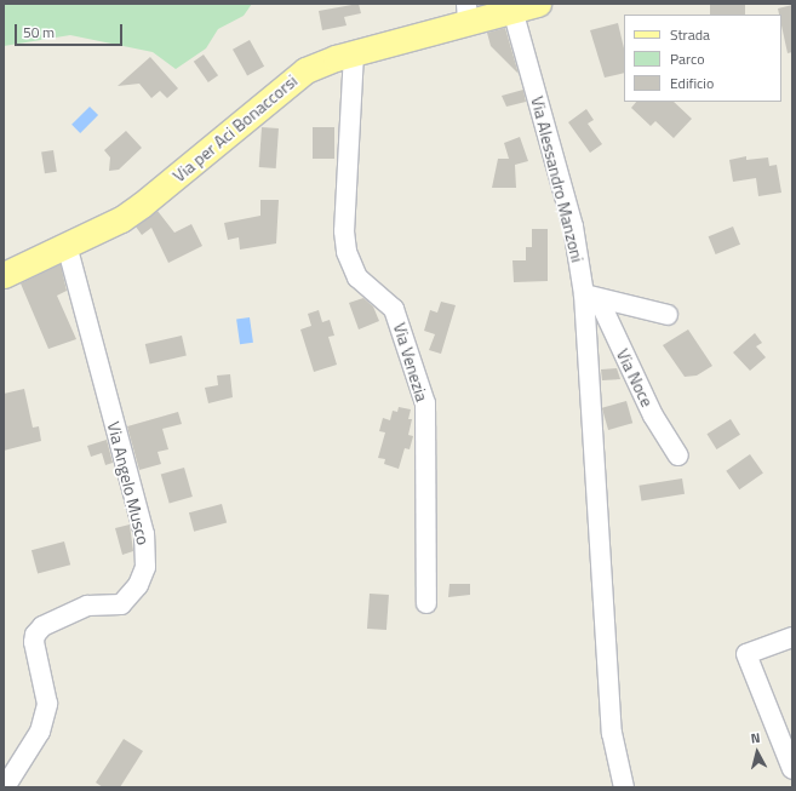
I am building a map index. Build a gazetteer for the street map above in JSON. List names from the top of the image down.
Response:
{
  "streets": {
    "main road": ["Via per Aci Bonaccorsi"],
    "street": [
      "Via Alessandro Manzoni",
      "Via Venezia",
      "Via Noce",
      "Via Angelo Musco"
    ]
  },
  "crossings": [
    ["Via per Aci Bonaccorsi", "Via Alessandro Manzoni"],
    ["Via per Aci Bonaccorsi", "Via Venezia"],
    ["Via per Aci Bonaccorsi", "Via Angelo Musco"],
    ["Via Alessandro Manzoni", "Via Noce"]
  ],
  "legend": ["Strada", "Parco", "Edificio"],
  "scale_bar": "50 m",
  "north": "top"
}
